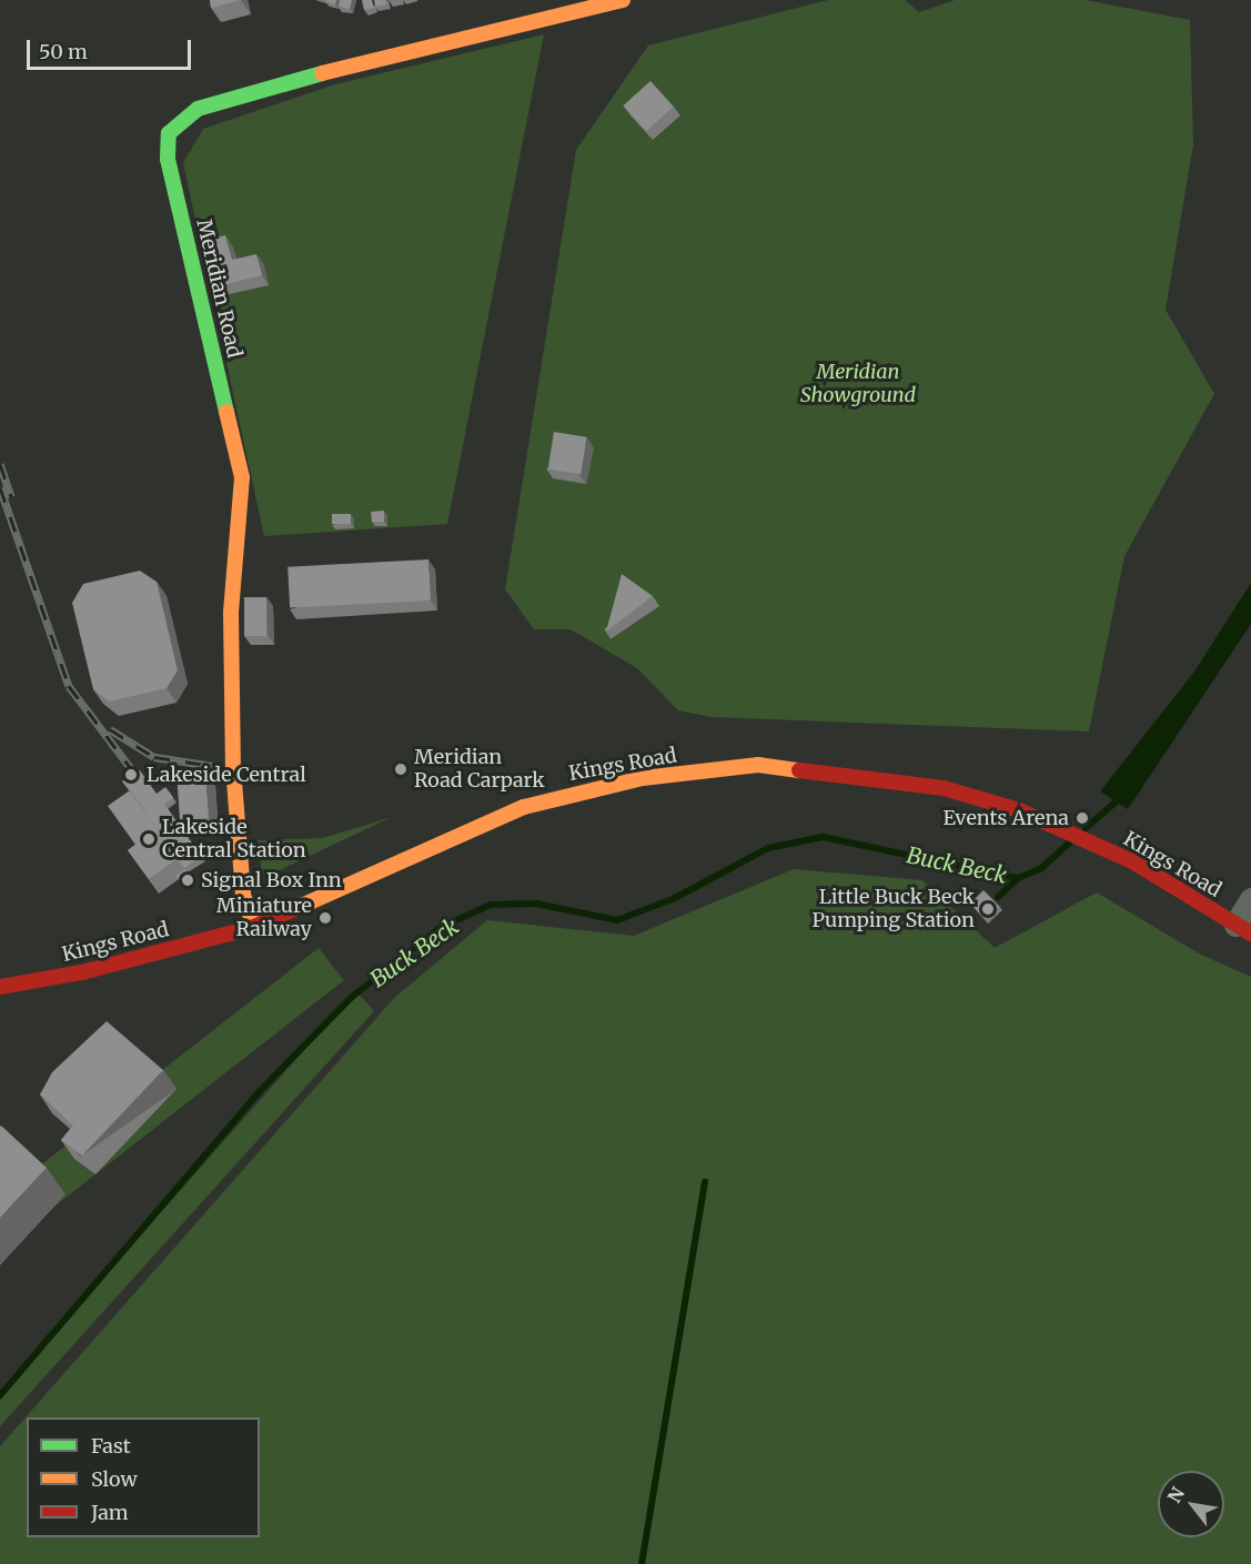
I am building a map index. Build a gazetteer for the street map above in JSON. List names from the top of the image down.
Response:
{
  "streets": {
    "street": ["Meridian Road", "Kings Road"]
  },
  "crossings": [
    ["Meridian Road", "Kings Road"]
  ],
  "water": ["Buck Beck"],
  "parks": ["Meridian Showground"],
  "places": [
    "Meridian Road Carpark",
    "Lakeside Central",
    "Events Arena",
    "Lakeside Central Station",
    "Signal Box Inn",
    "Little Buck Beck Pumping Station",
    "Miniature Railway"
  ],
  "legend": ["Fast", "Slow", "Jam"],
  "scale_bar": "50 m",
  "north": "top left"
}
